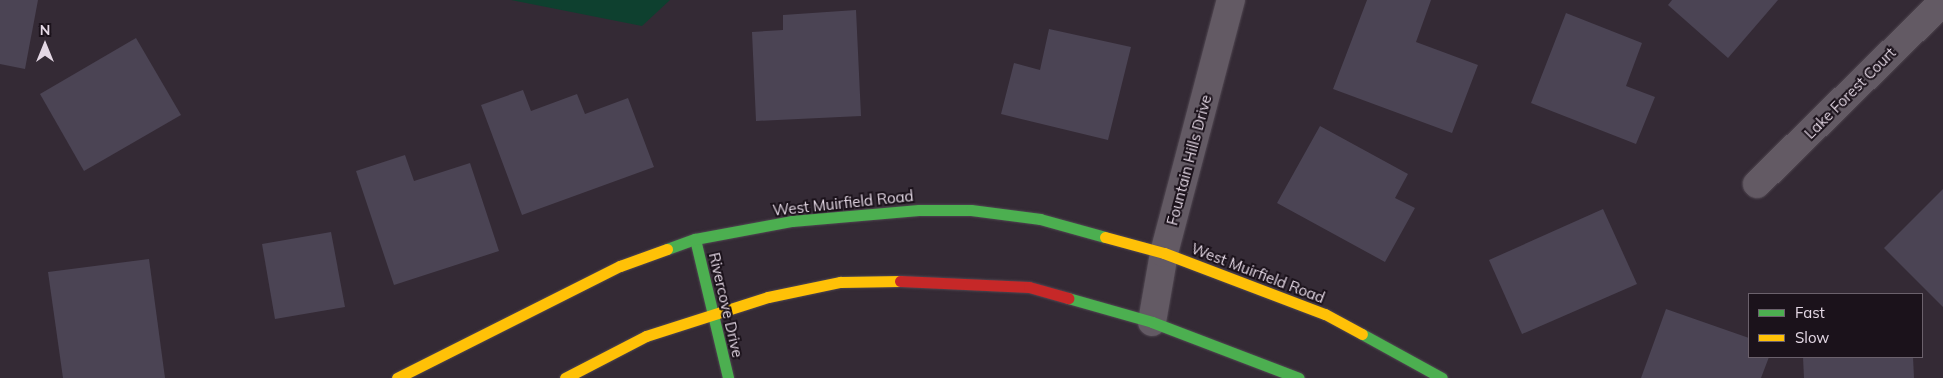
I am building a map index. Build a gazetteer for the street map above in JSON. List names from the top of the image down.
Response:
{
  "streets": {
    "street": [
      "Lake Forest Court",
      "Fountain Hills Drive",
      "West Muirfield Road",
      "Rivercove Drive"
    ]
  },
  "crossings": [
    ["Fountain Hills Drive", "West Muirfield Road"],
    ["West Muirfield Road", "Rivercove Drive"]
  ],
  "legend": ["Fast", "Slow"],
  "north": "top"
}
